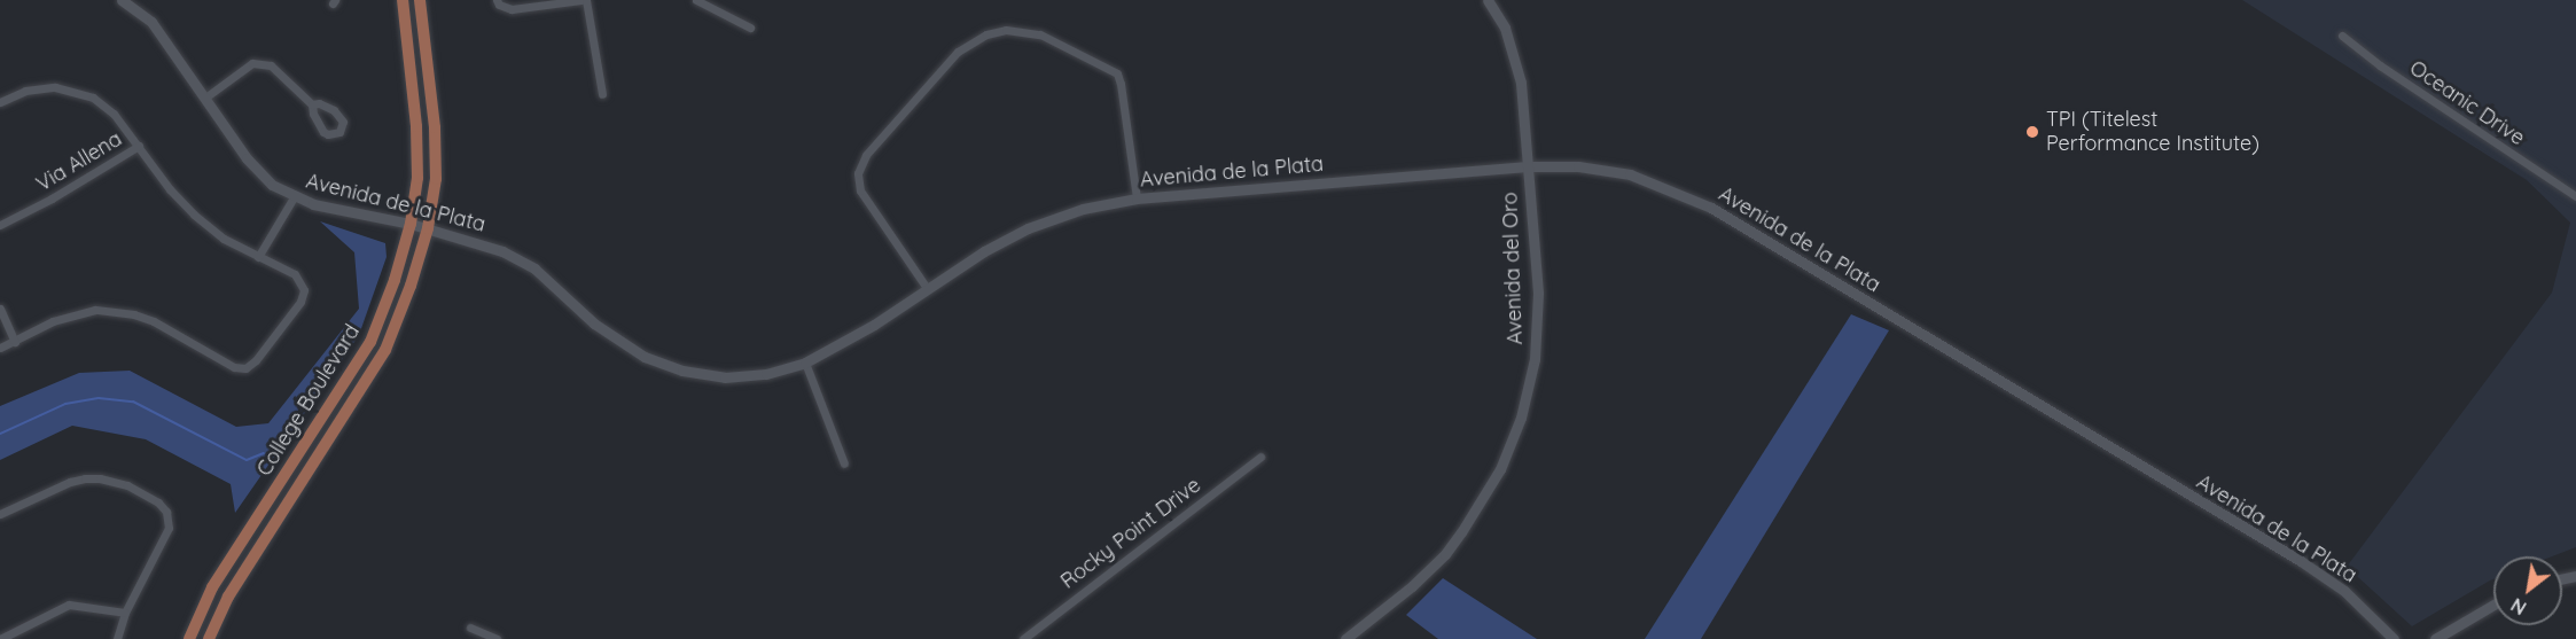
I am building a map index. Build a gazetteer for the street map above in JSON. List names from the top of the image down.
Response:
{
  "streets": {
    "main road": ["College Boulevard"],
    "street": [
      "Oceanic Drive",
      "Via Allena",
      "Avenida de la Plata",
      "Avenida del Oro",
      "Rocky Point Drive"
    ]
  },
  "crossings": [
    ["Avenida de la Plata", "Avenida del Oro"],
    ["Avenida de la Plata", "College Boulevard"]
  ],
  "places": ["TPI (Titelest Performance Institute)"],
  "north": "bottom left"
}
